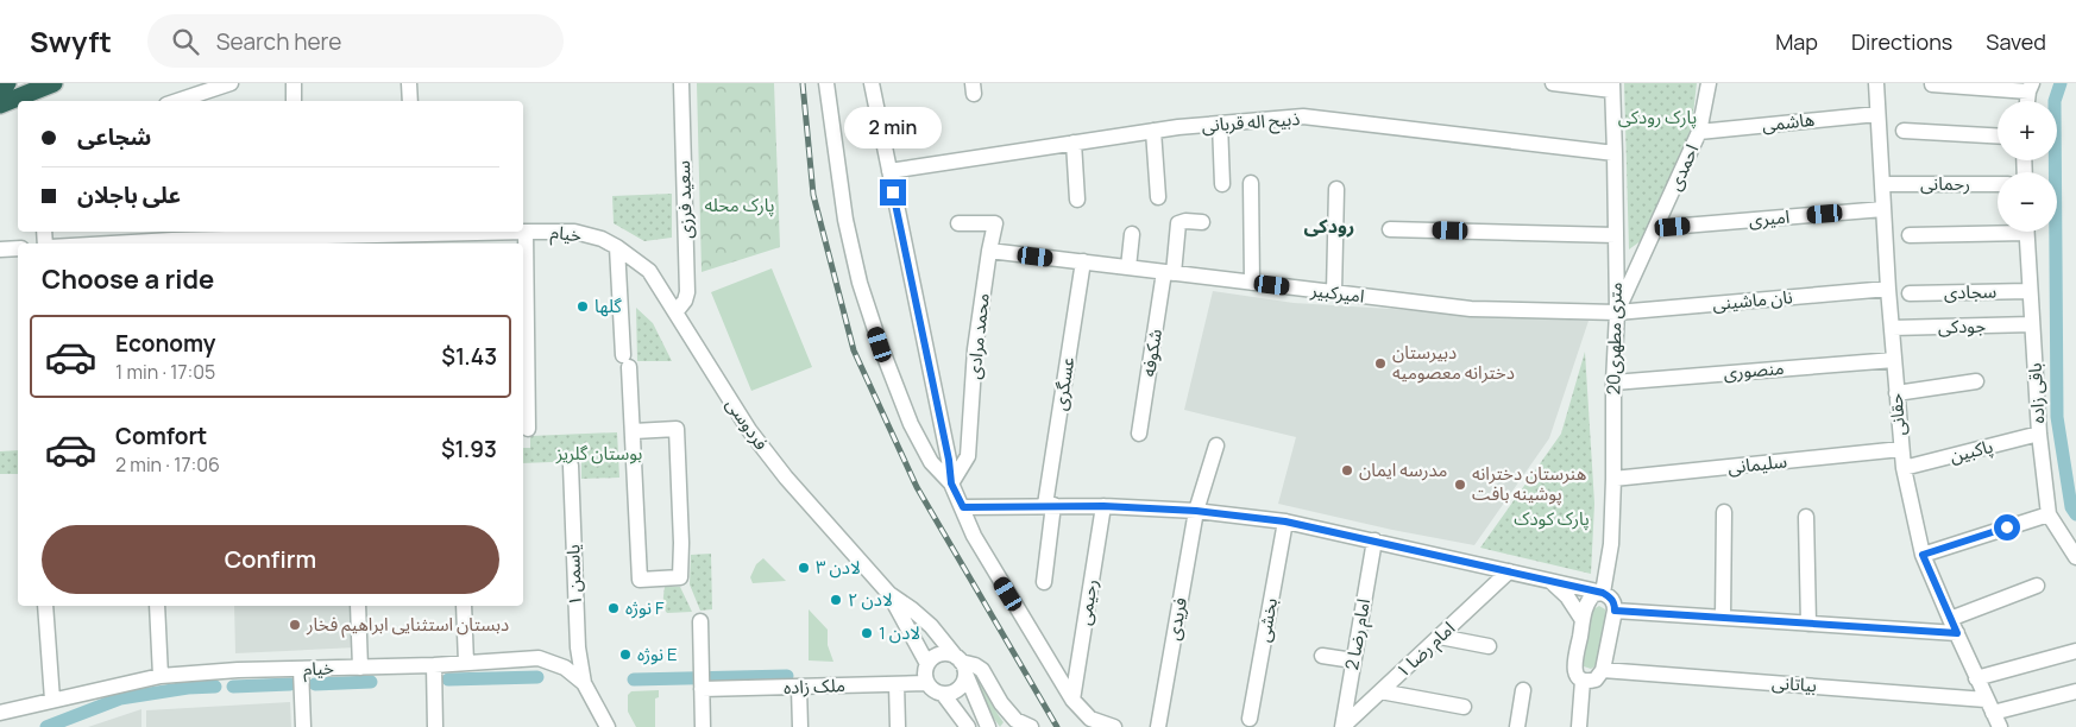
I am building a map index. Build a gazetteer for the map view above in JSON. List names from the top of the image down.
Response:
{
  "streets": {
    "street": [
      "ذبیح اله قربانی",
      "هاشمی",
      "احمدی",
      "رحمانی",
      "سعید فرزی",
      "امیری",
      "خیام",
      "سجادی",
      "امیرکبیر",
      "نان ماشینی",
      "جودکی",
      "محمد مرادی",
      "20متری مطهری",
      "شکوفه",
      "منصوری",
      "عسگری",
      "باقی زاده",
      "حقانی",
      "فردوسی",
      "پاکبین",
      "سلیمانی",
      "یاسمن ۱",
      "رحیمی",
      "فریدی",
      "بخشی",
      "امام رضا 2",
      "امام رضا ۱",
      "بیاتانی",
      "ملک زاده"
    ]
  },
  "crossings": [
    ["ذبیح اله قربانی", "20متری مطهری"],
    ["هاشمی", "احمدی"],
    ["هاشمی", "حقانی"],
    ["احمدی", "امیری"],
    ["احمدی", "امیرکبیر"],
    ["احمدی", "نان ماشینی"],
    ["احمدی", "20متری مطهری"],
    ["رحمانی", "حقانی"],
    ["سعید فرزی", "فردوسی"],
    ["امیری", "حقانی"],
    ["خیام", "فردوسی"],
    ["خیام", "یاسمن ۱"],
    ["سجادی", "باقی زاده"],
    ["امیرکبیر", "نان ماشینی"],
    ["امیرکبیر", "محمد مرادی"],
    ["امیرکبیر", "20متری مطهری"],
    ["امیرکبیر", "شکوفه"],
    ["امیرکبیر", "عسگری"],
    ["نان ماشینی", "20متری مطهری"],
    ["نان ماشینی", "حقانی"],
    ["جودکی", "باقی زاده"],
    ["جودکی", "حقانی"],
    ["20متری مطهری", "منصوری"],
    ["20متری مطهری", "سلیمانی"],
    ["منصوری", "حقانی"],
    ["باقی زاده", "پاکبین"],
    ["حقانی", "پاکبین"],
    ["حقانی", "سلیمانی"],
    ["حقانی", "بیاتانی"],
    ["فردوسی", "ملک زاده"],
    ["امام رضا 2", "امام رضا ۱"]
  ],
  "districts": ["رودکی"],
  "parks": [
    "پارک رودکی",
    "پارک محله",
    "بوستان گلریز",
    "پارک کودک"
  ],
  "places": [
    "گلها",
    "دبیرستان دخترانه معصومیه",
    "مدرسه ایمان",
    "هنرستان دخترانه پوشینه بافت",
    "لادن ۳",
    "لادن ۲",
    "نوژه F",
    "دبستان استثنایی ابراهیم فخار",
    "لادن 1",
    "نوژه E"
  ],
  "page": {
    "header": "Swyft",
    "search": "Search here",
    "nav": ["Map", "Directions", "Saved"],
    "map_buttons": ["+", "−"],
    "banner": ["شجاعی", "علی باجلان"],
    "bubble": "2 min",
    "heading": "Choose a ride",
    "list": [
      {
        "name": "Economy",
        "note": "1 min · 17:05",
        "value": "$1.43"
      },
      {
        "name": "Comfort",
        "note": "2 min · 17:06",
        "value": "$1.93"
      }
    ],
    "buttons": "Confirm"
  }
}
